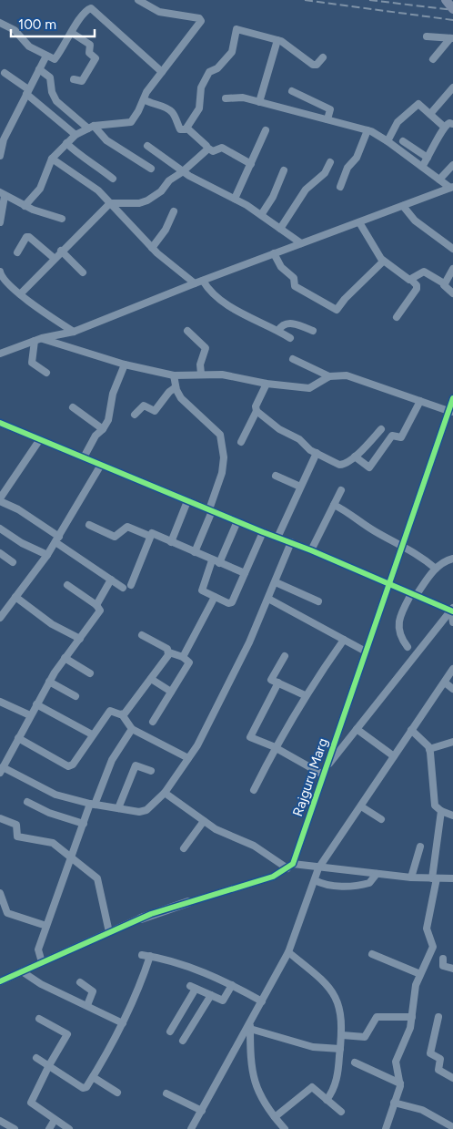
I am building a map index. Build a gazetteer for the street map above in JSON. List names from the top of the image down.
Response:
{
  "streets": {
    "street": ["Rajguru Marg"]
  },
  "scale_bar": "100 m"
}
